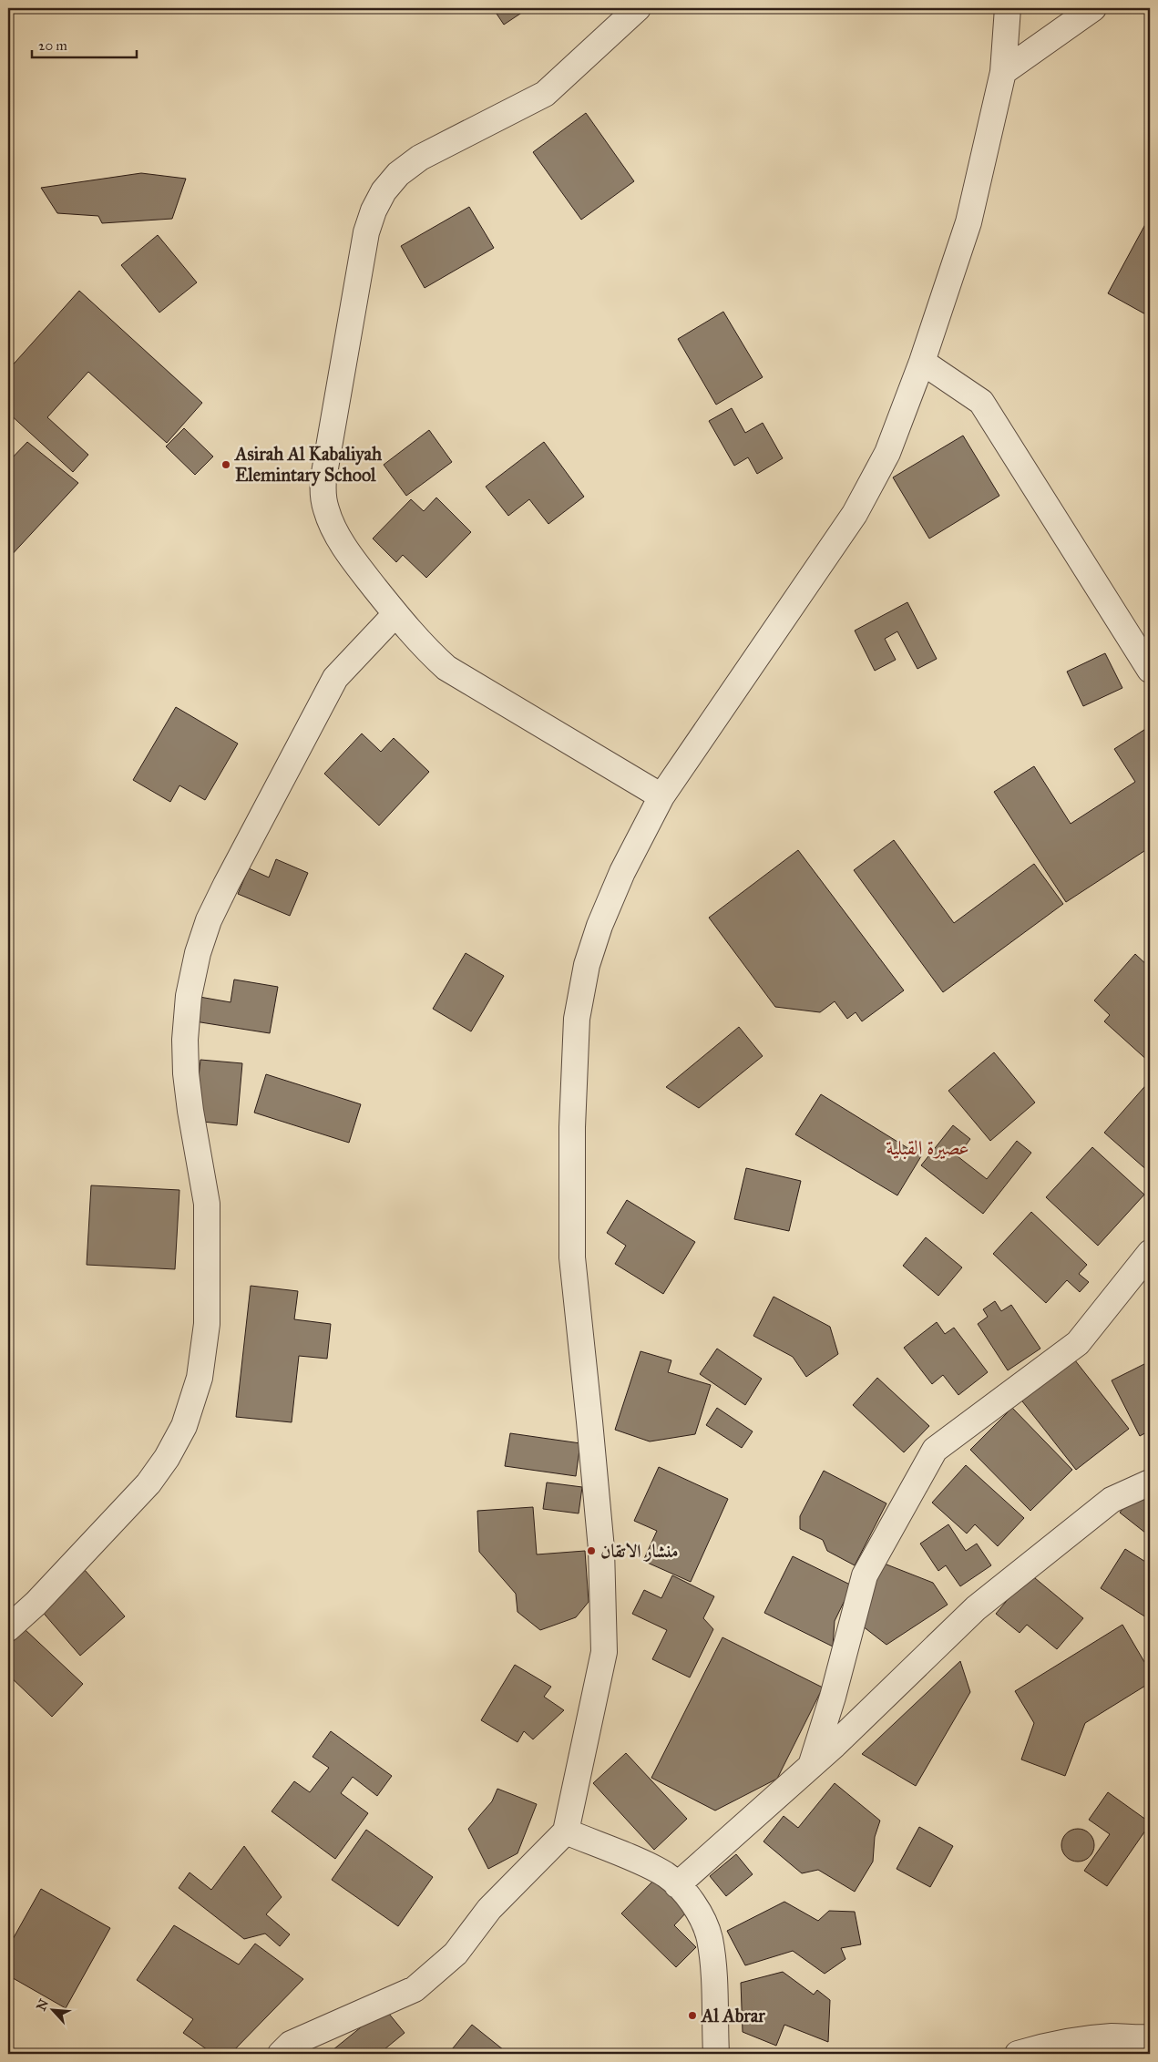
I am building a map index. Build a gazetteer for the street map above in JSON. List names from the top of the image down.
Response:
{
  "districts": ["عصيرة القبلية"],
  "places": ["Asirah Al Kabaliyah Elemintary School", "منشار الاتقان", "Al Abrar"],
  "scale_bar": "20 m",
  "north": "top left"
}
